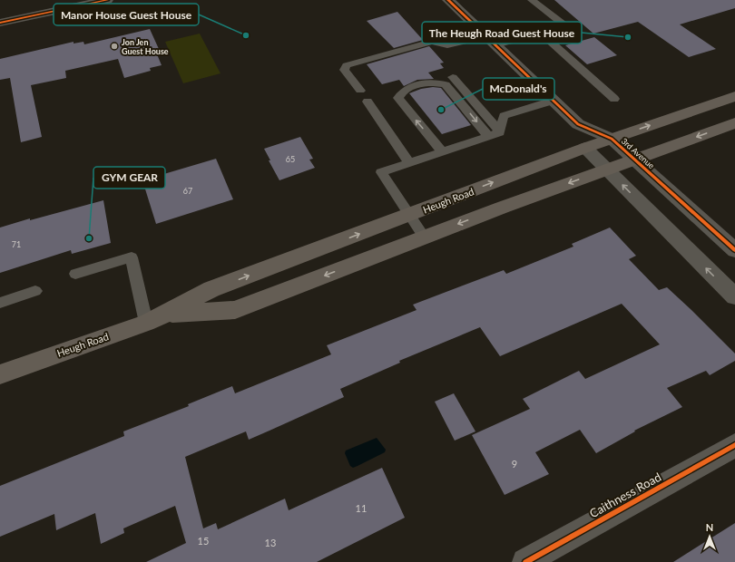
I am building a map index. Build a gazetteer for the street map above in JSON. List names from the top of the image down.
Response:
{
  "streets": {
    "main road": ["Heugh Road"],
    "street": ["3rd Avenue", "Caithness Road"]
  },
  "crossings": [
    ["3rd Avenue", "Heugh Road"]
  ],
  "places": [
    "Manor House Guest House",
    "The Heugh Road Guest House",
    "Jon Jen Guest House",
    "McDonald's",
    "GYM GEAR"
  ],
  "house_numbers": [
    "65",
    "67",
    "71",
    "9",
    "11",
    "15",
    "13"
  ],
  "north": "top"
}
